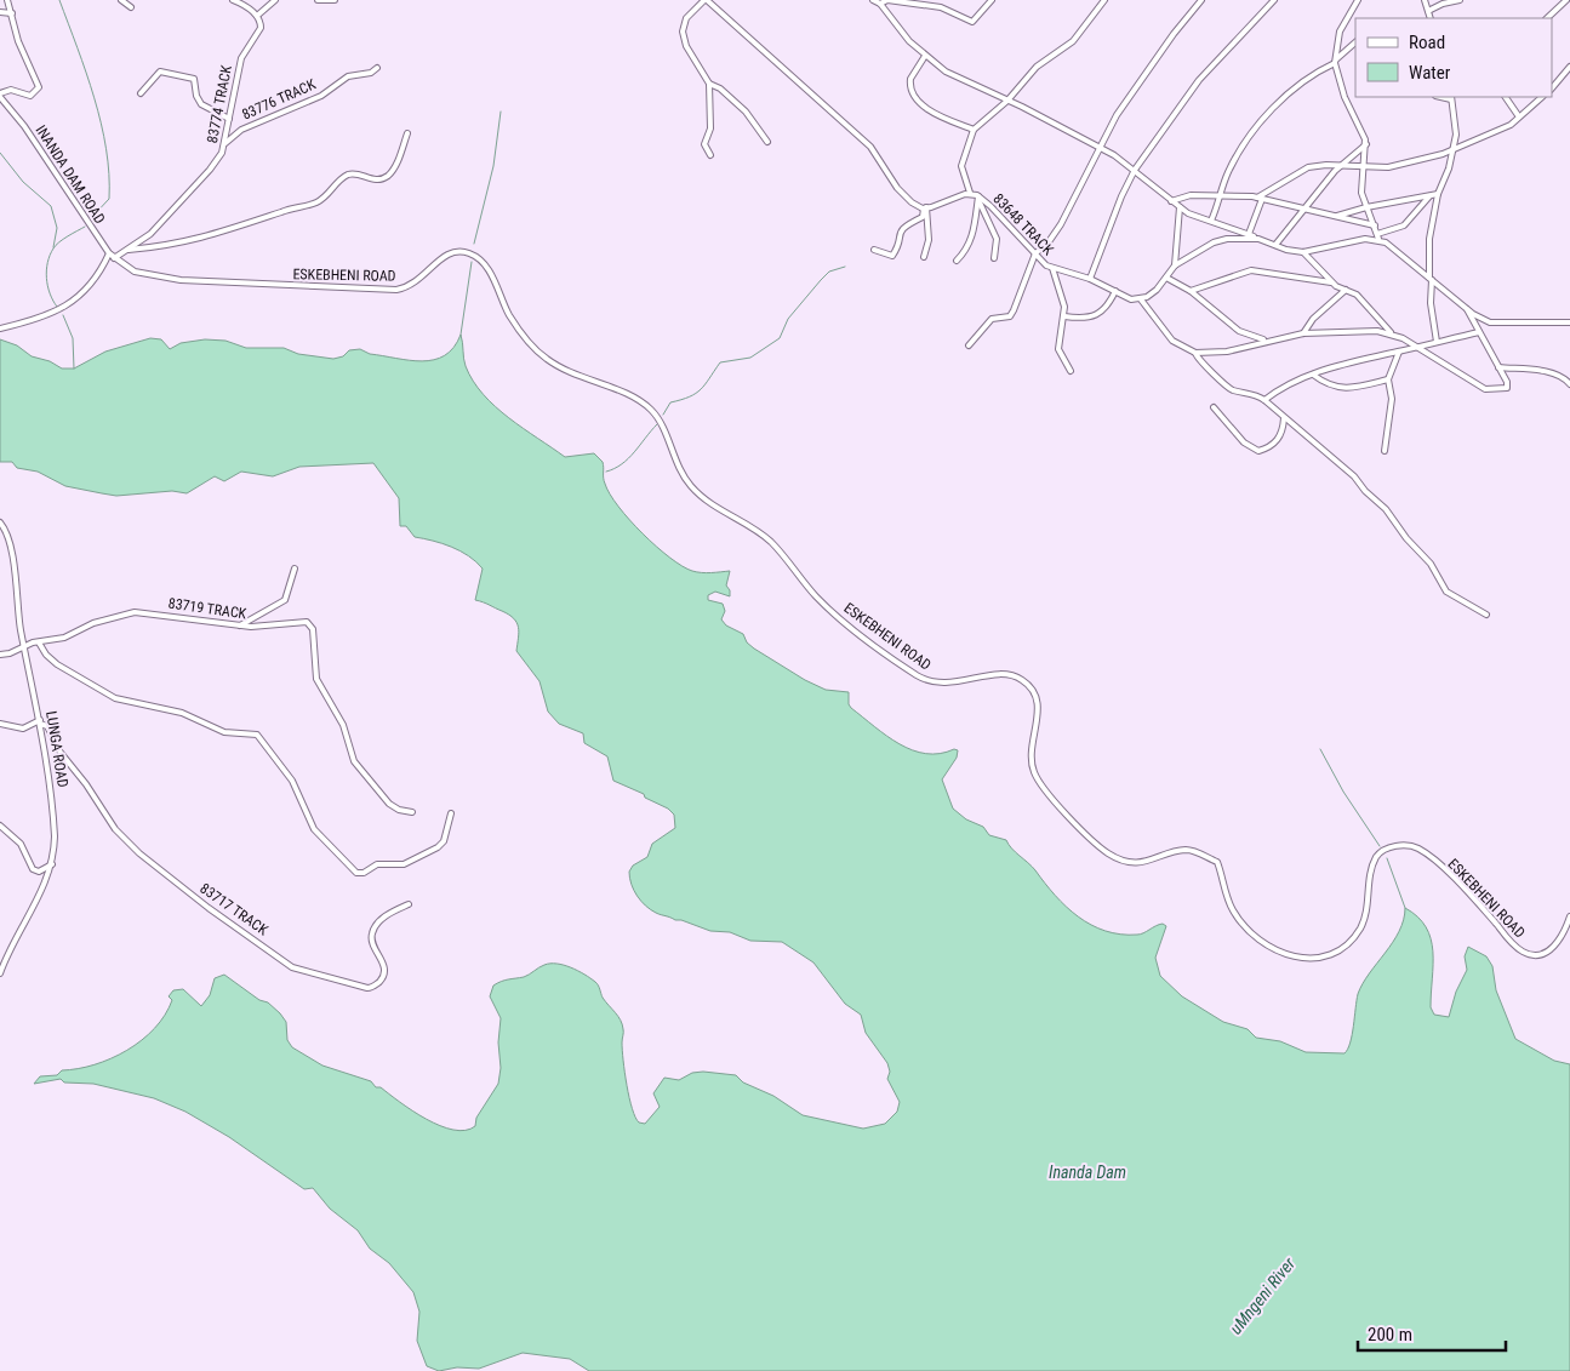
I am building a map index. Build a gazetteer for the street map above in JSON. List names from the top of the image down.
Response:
{
  "streets": {
    "street": [
      "83776 TRACK",
      "83774 TRACK",
      "INANDA DAM ROAD",
      "83648 TRACK",
      "ESKEBHENI ROAD",
      "83719 TRACK",
      "LUNGA ROAD",
      "83717 TRACK"
    ]
  },
  "crossings": [
    ["83776 TRACK", "83774 TRACK"],
    ["83774 TRACK", "INANDA DAM ROAD"],
    ["INANDA DAM ROAD", "ESKEBHENI ROAD"],
    ["83719 TRACK", "LUNGA ROAD"],
    ["LUNGA ROAD", "83717 TRACK"]
  ],
  "water": ["Inanda Dam", "uMngeni River"],
  "legend": ["Road", "Water"],
  "scale_bar": "200 m"
}
